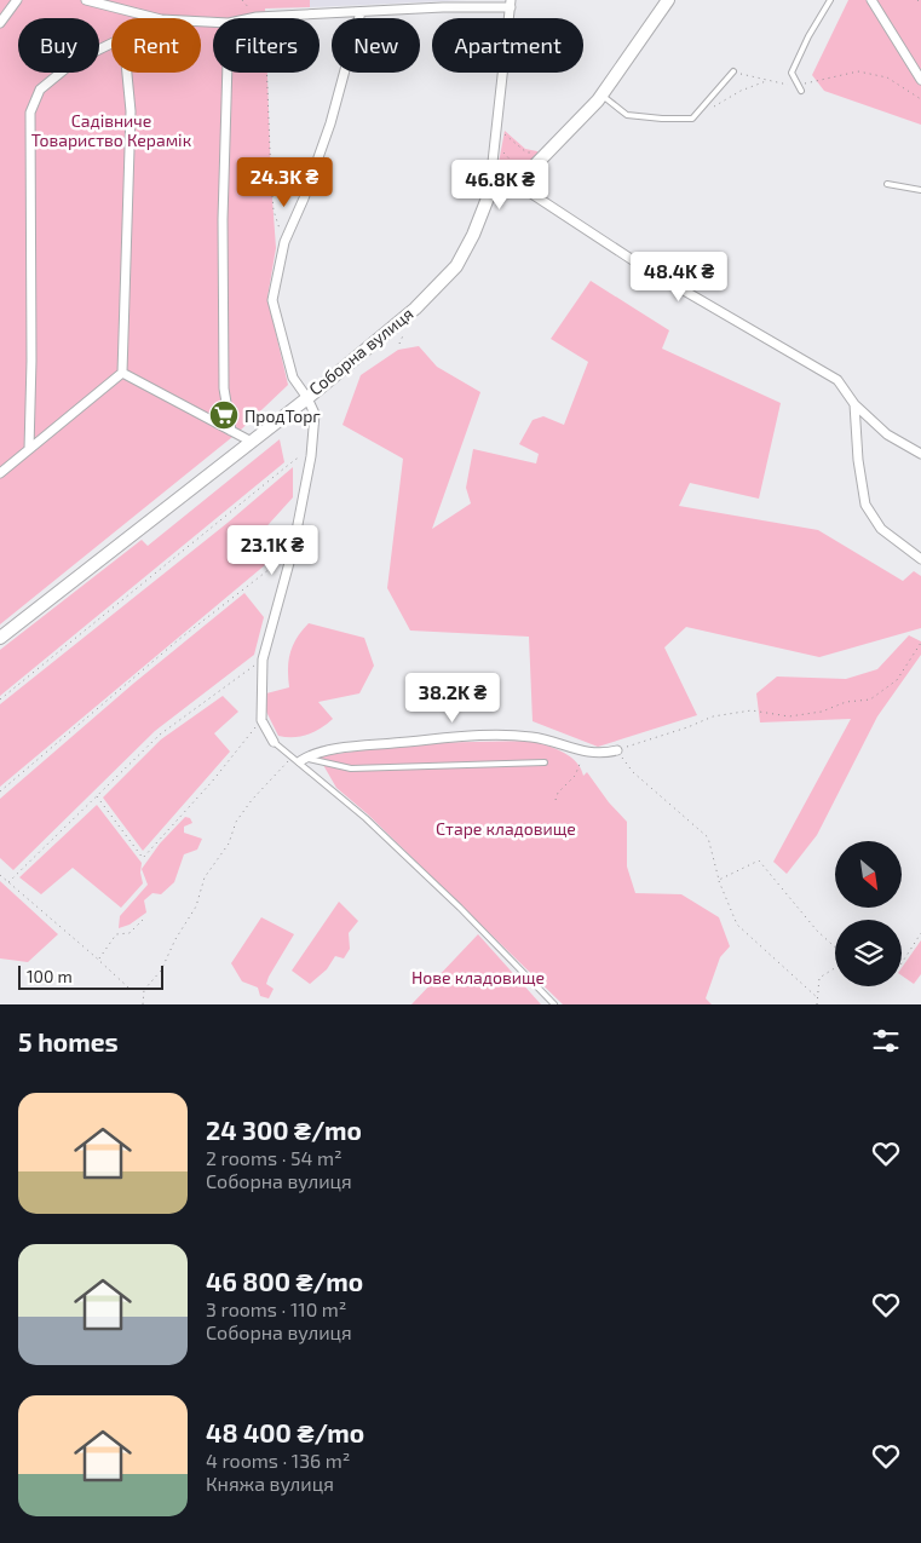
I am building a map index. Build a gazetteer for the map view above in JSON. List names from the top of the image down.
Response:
{
  "streets": {
    "main road": ["Соборна вулиця"]
  },
  "parks": ["Садівниче Товариство Керамік", "Старе кладовище", "Нове кладовище"],
  "places": {
    "supermarket": ["ПродТорг"]
  },
  "scale_bar": "100 m",
  "north": "bottom right",
  "page": {
    "chip": [
      "Buy",
      "Rent",
      "Filters",
      "New",
      "Apartment"
    ],
    "price": [
      "24.3K ₴",
      "46.8K ₴",
      "48.4K ₴",
      "23.1K ₴",
      "38.2K ₴"
    ],
    "scale": "100 m",
    "heading": "5 homes",
    "list": [
      {
        "name": "24 300 ₴/mo",
        "note": "2 rooms · 54 m² · Соборна вулиця"
      },
      {
        "name": "46 800 ₴/mo",
        "note": "3 rooms · 110 m² · Соборна вулиця"
      },
      {
        "name": "48 400 ₴/mo",
        "note": "4 rooms · 136 m² · Княжа вулиця"
      }
    ]
  }
}
